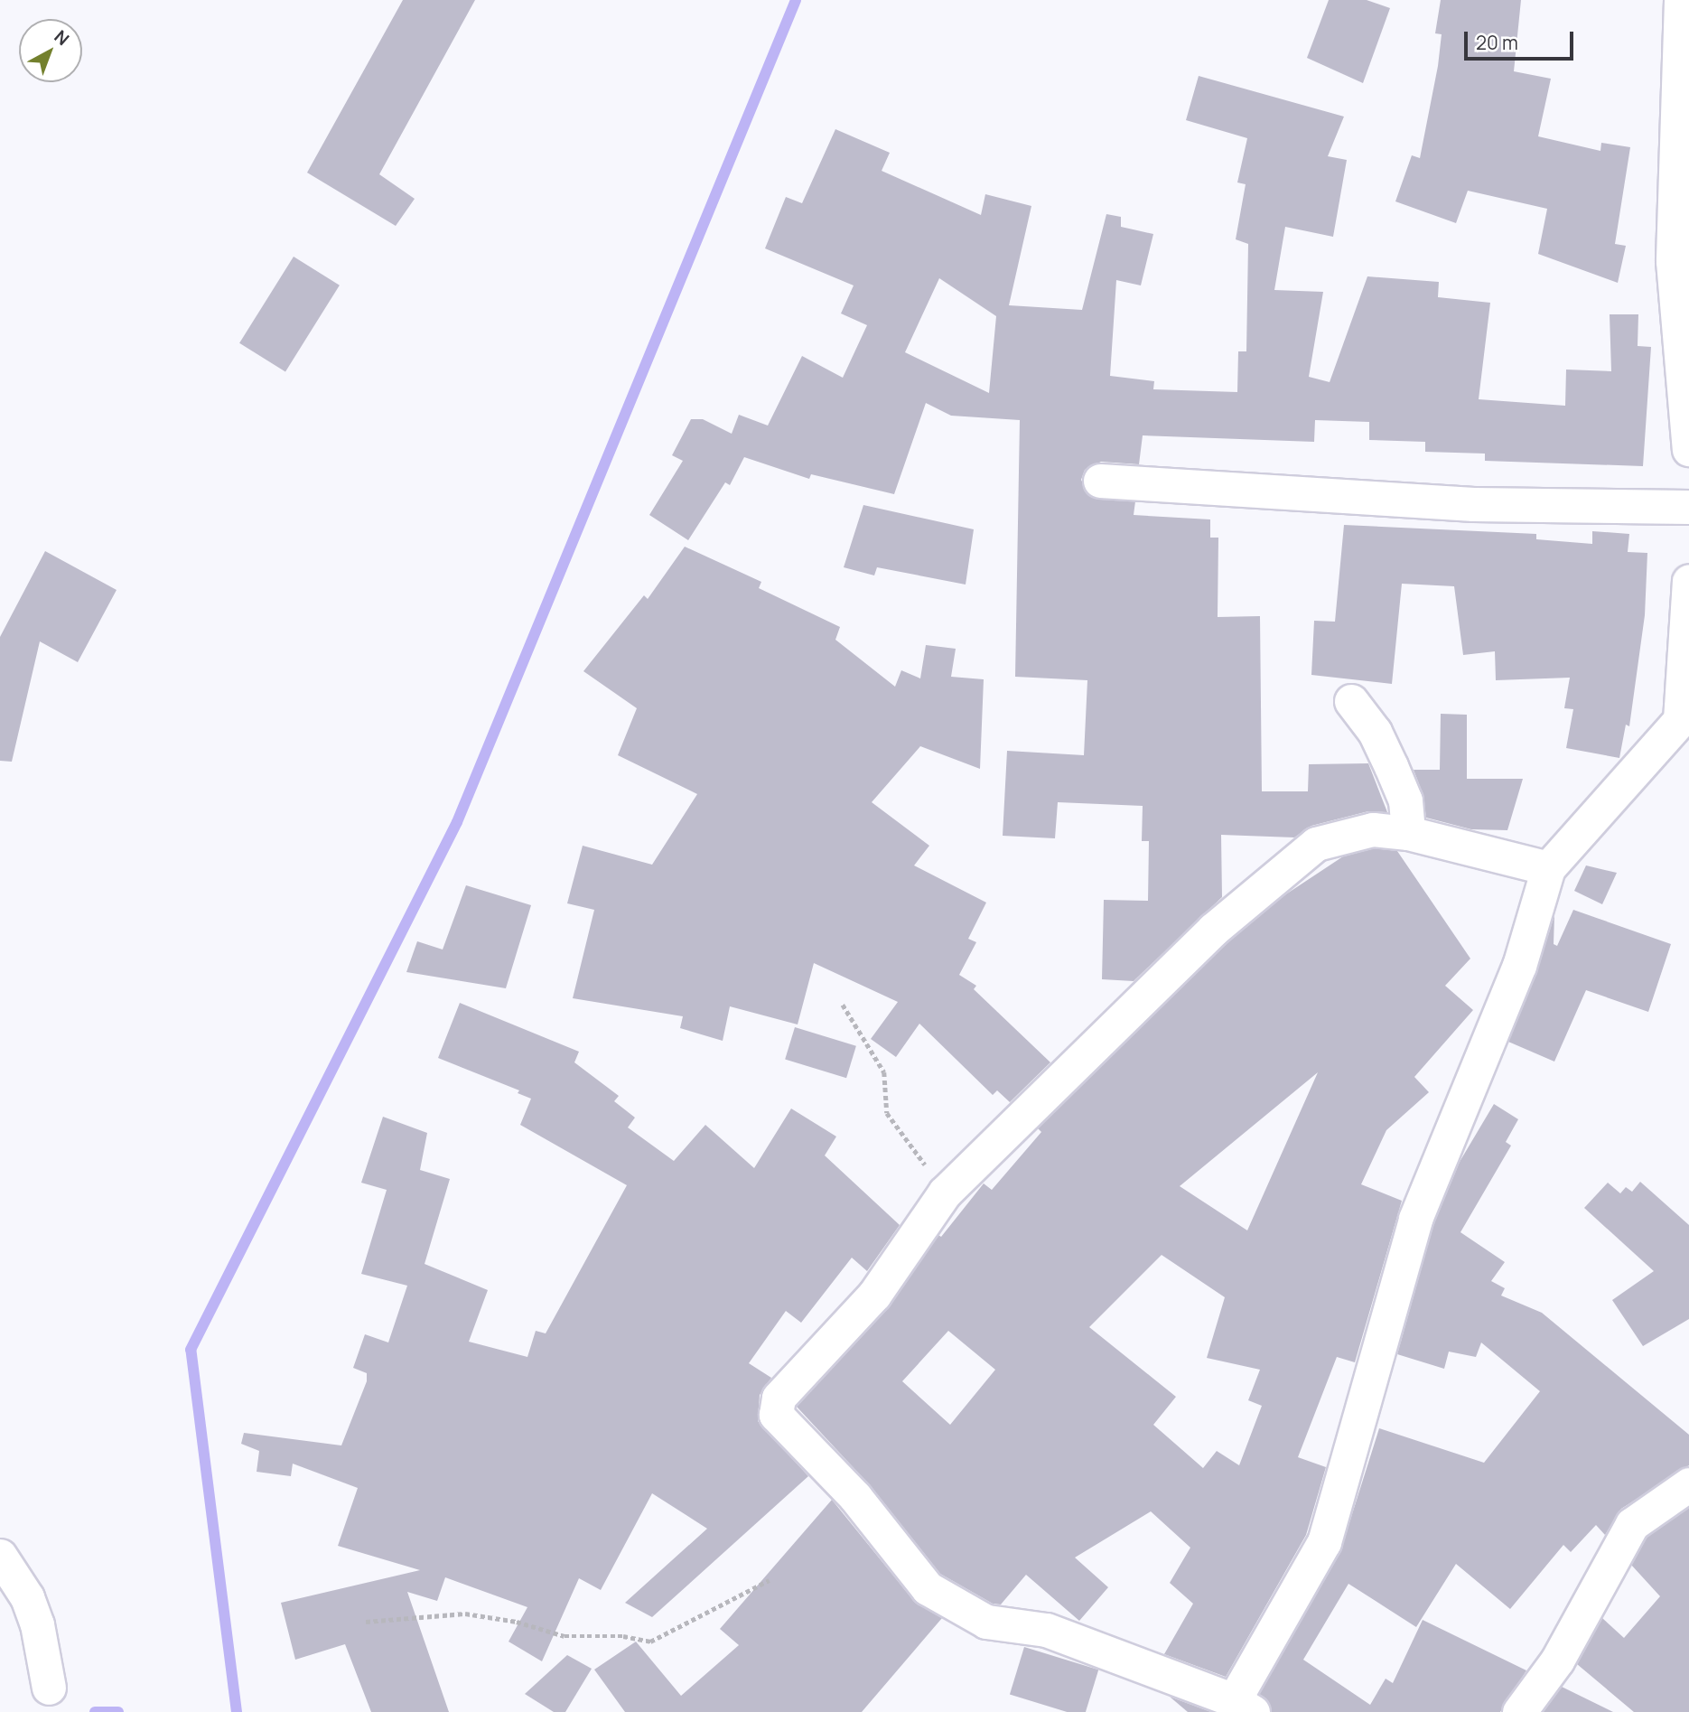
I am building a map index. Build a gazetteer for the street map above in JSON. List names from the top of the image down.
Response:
{
  "scale_bar": "20 m",
  "north": "top right"
}
